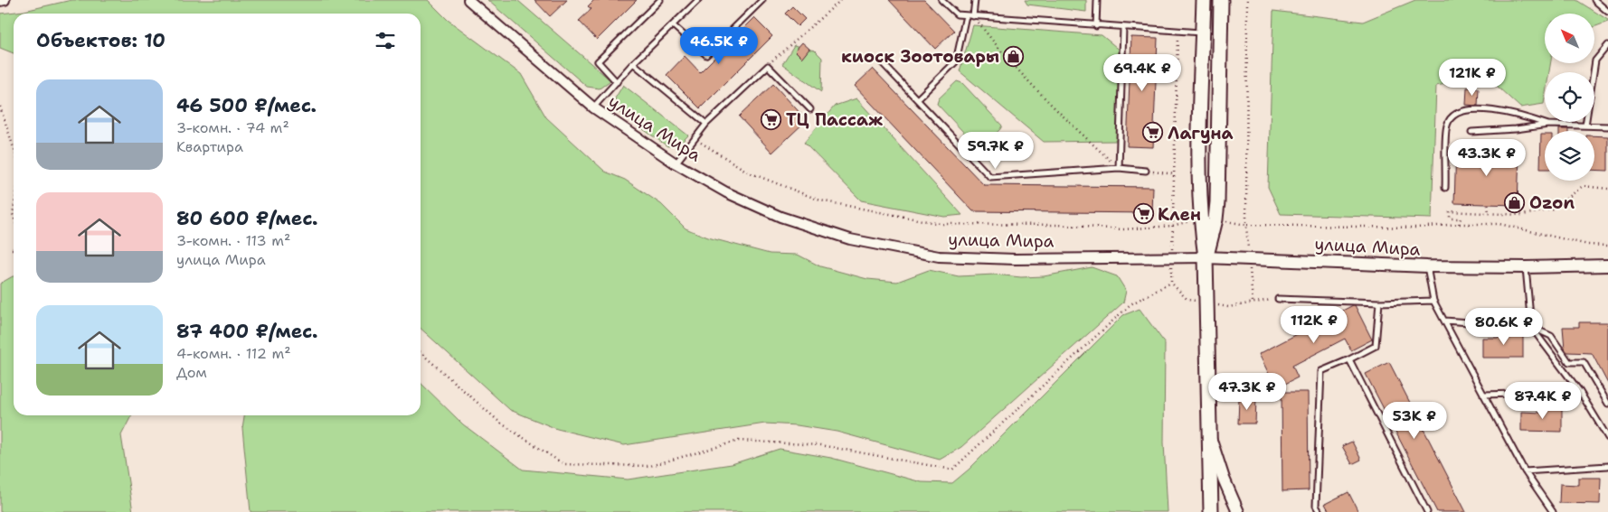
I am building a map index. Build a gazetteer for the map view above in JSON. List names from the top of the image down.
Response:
{
  "streets": {
    "street": ["улица Мира"]
  },
  "places": {
    "shop": ["киоск Зоотовары", "Ozon"],
    "supermarket": ["ТЦ Пассаж", "Лагуна", "Клен"]
  },
  "north": "top left",
  "page": {
    "heading": "Объектов: 10",
    "price": [
      "46.5K ₽",
      "69.4K ₽",
      "121K ₽",
      "59.7K ₽",
      "43.3K ₽",
      "112K ₽",
      "80.6K ₽",
      "47.3K ₽",
      "87.4K ₽",
      "53K ₽"
    ],
    "list": [
      {
        "name": "46 500 ₽/мес.",
        "note": "3-комн. · 74 m² · Квартира"
      },
      {
        "name": "80 600 ₽/мес.",
        "note": "3-комн. · 113 m² · улица Мира"
      },
      {
        "name": "87 400 ₽/мес.",
        "note": "4-комн. · 112 m² · Дом"
      }
    ]
  }
}
